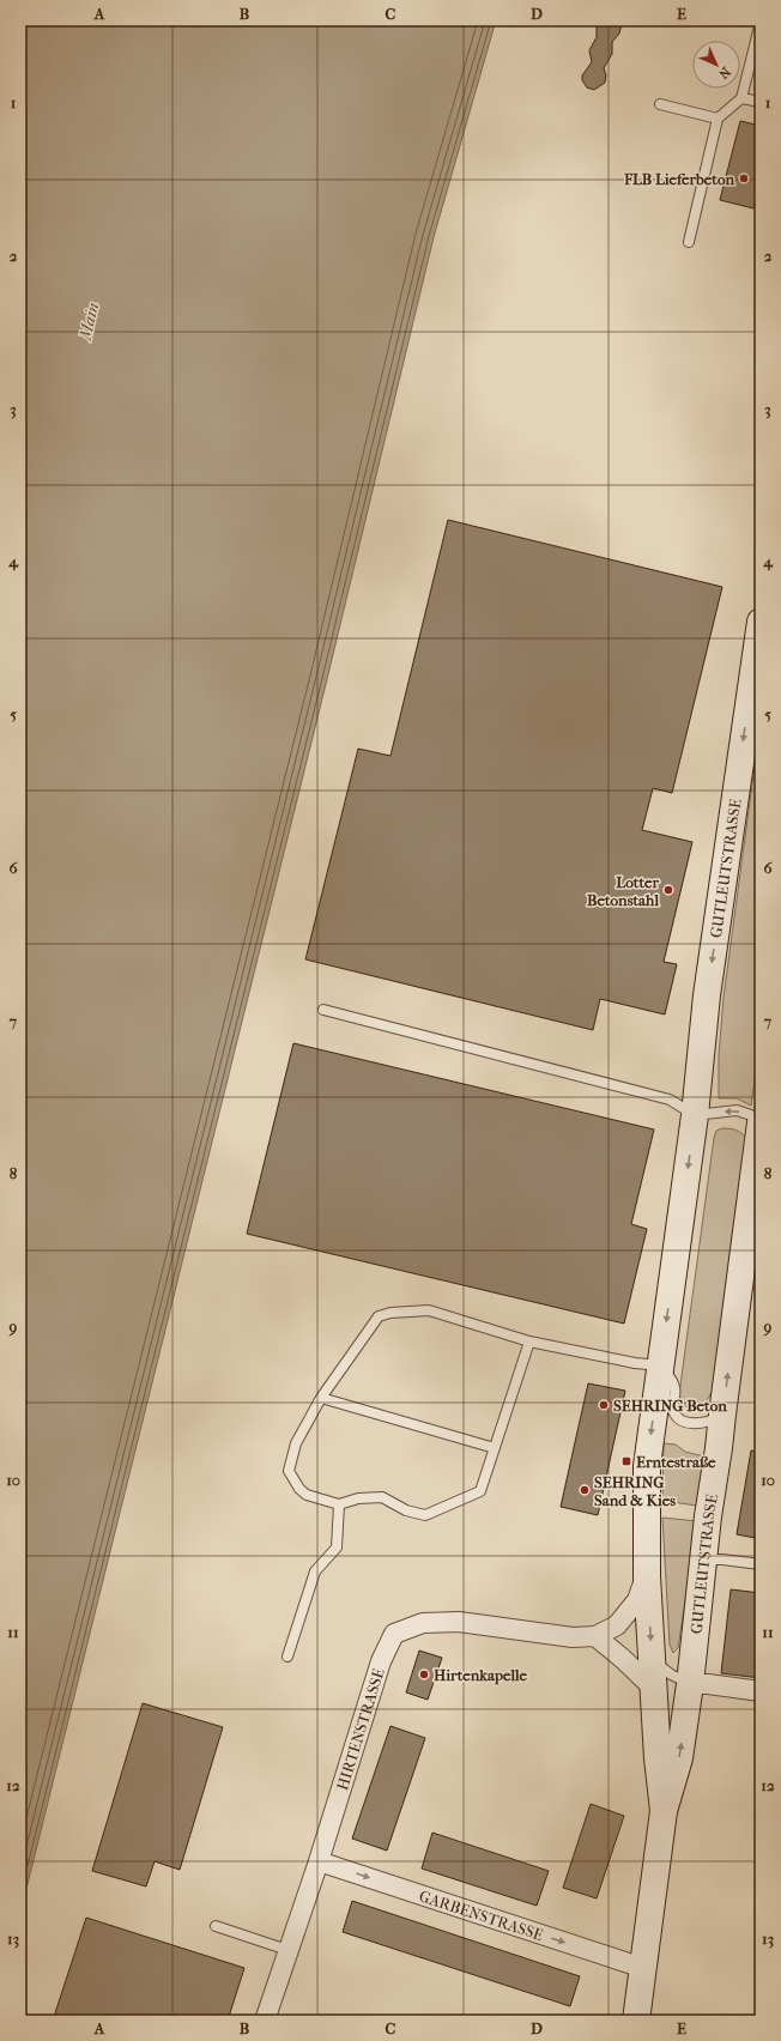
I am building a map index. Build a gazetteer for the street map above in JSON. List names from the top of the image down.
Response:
{
  "streets": {
    "main road": ["GUTLEUTSTRASSE"],
    "street": ["HIRTENSTRASSE", "GARBENSTRASSE"]
  },
  "crossings": [
    ["GUTLEUTSTRASSE", "HIRTENSTRASSE"],
    ["GUTLEUTSTRASSE", "GARBENSTRASSE"],
    ["HIRTENSTRASSE", "GARBENSTRASSE"]
  ],
  "one_way": ["GARBENSTRASSE"],
  "water": ["Main"],
  "places": {
    "other": [
      "FLB Lieferbeton",
      "Lotter Betonstahl",
      "SEHRING Beton",
      "SEHRING Sand & Kies",
      "Hirtenkapelle"
    ],
    "transit": ["Erntestraße"]
  },
  "north": "bottom right",
  "grid": {
    "columns": [
      "A",
      "B",
      "C",
      "D",
      "E"
    ],
    "rows": [
      "1",
      "2",
      "3",
      "4",
      "5",
      "6",
      "7",
      "8",
      "9",
      "10",
      "11",
      "12",
      "13"
    ]
  }
}
